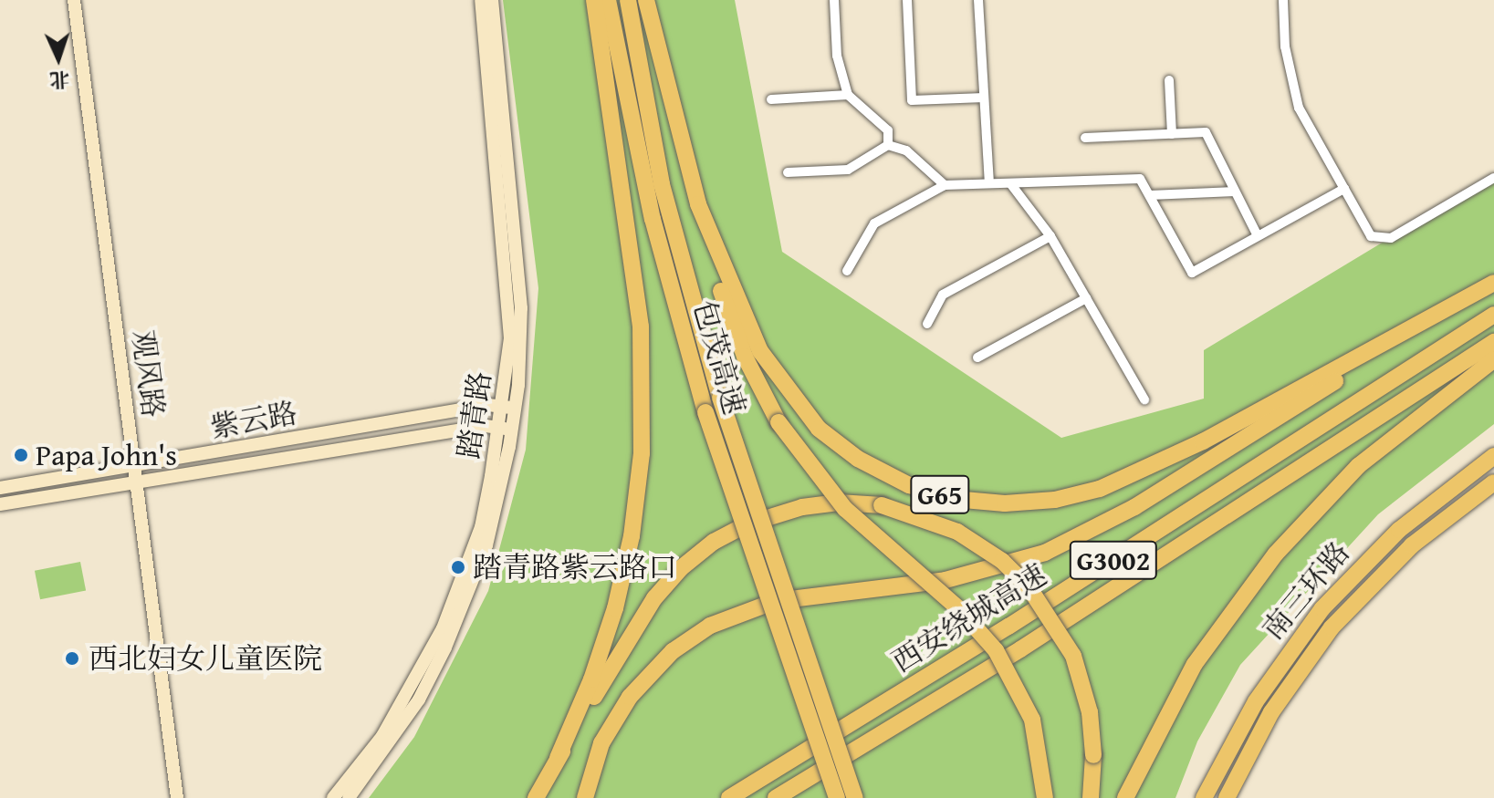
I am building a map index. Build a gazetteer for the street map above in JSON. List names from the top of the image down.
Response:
{
  "streets": {
    "highway": [
      "包茂高速",
      "G65",
      "G3002",
      "南三环路",
      "西安绕城高速"
    ],
    "street": ["观风路", "踏青路", "紫云路"]
  },
  "crossings": [
    ["观风路", "紫云路"],
    ["踏青路", "紫云路"]
  ],
  "places": ["Papa John's", "踏青路紫云路口", "西北妇女儿童医院"],
  "north": "bottom"
}
